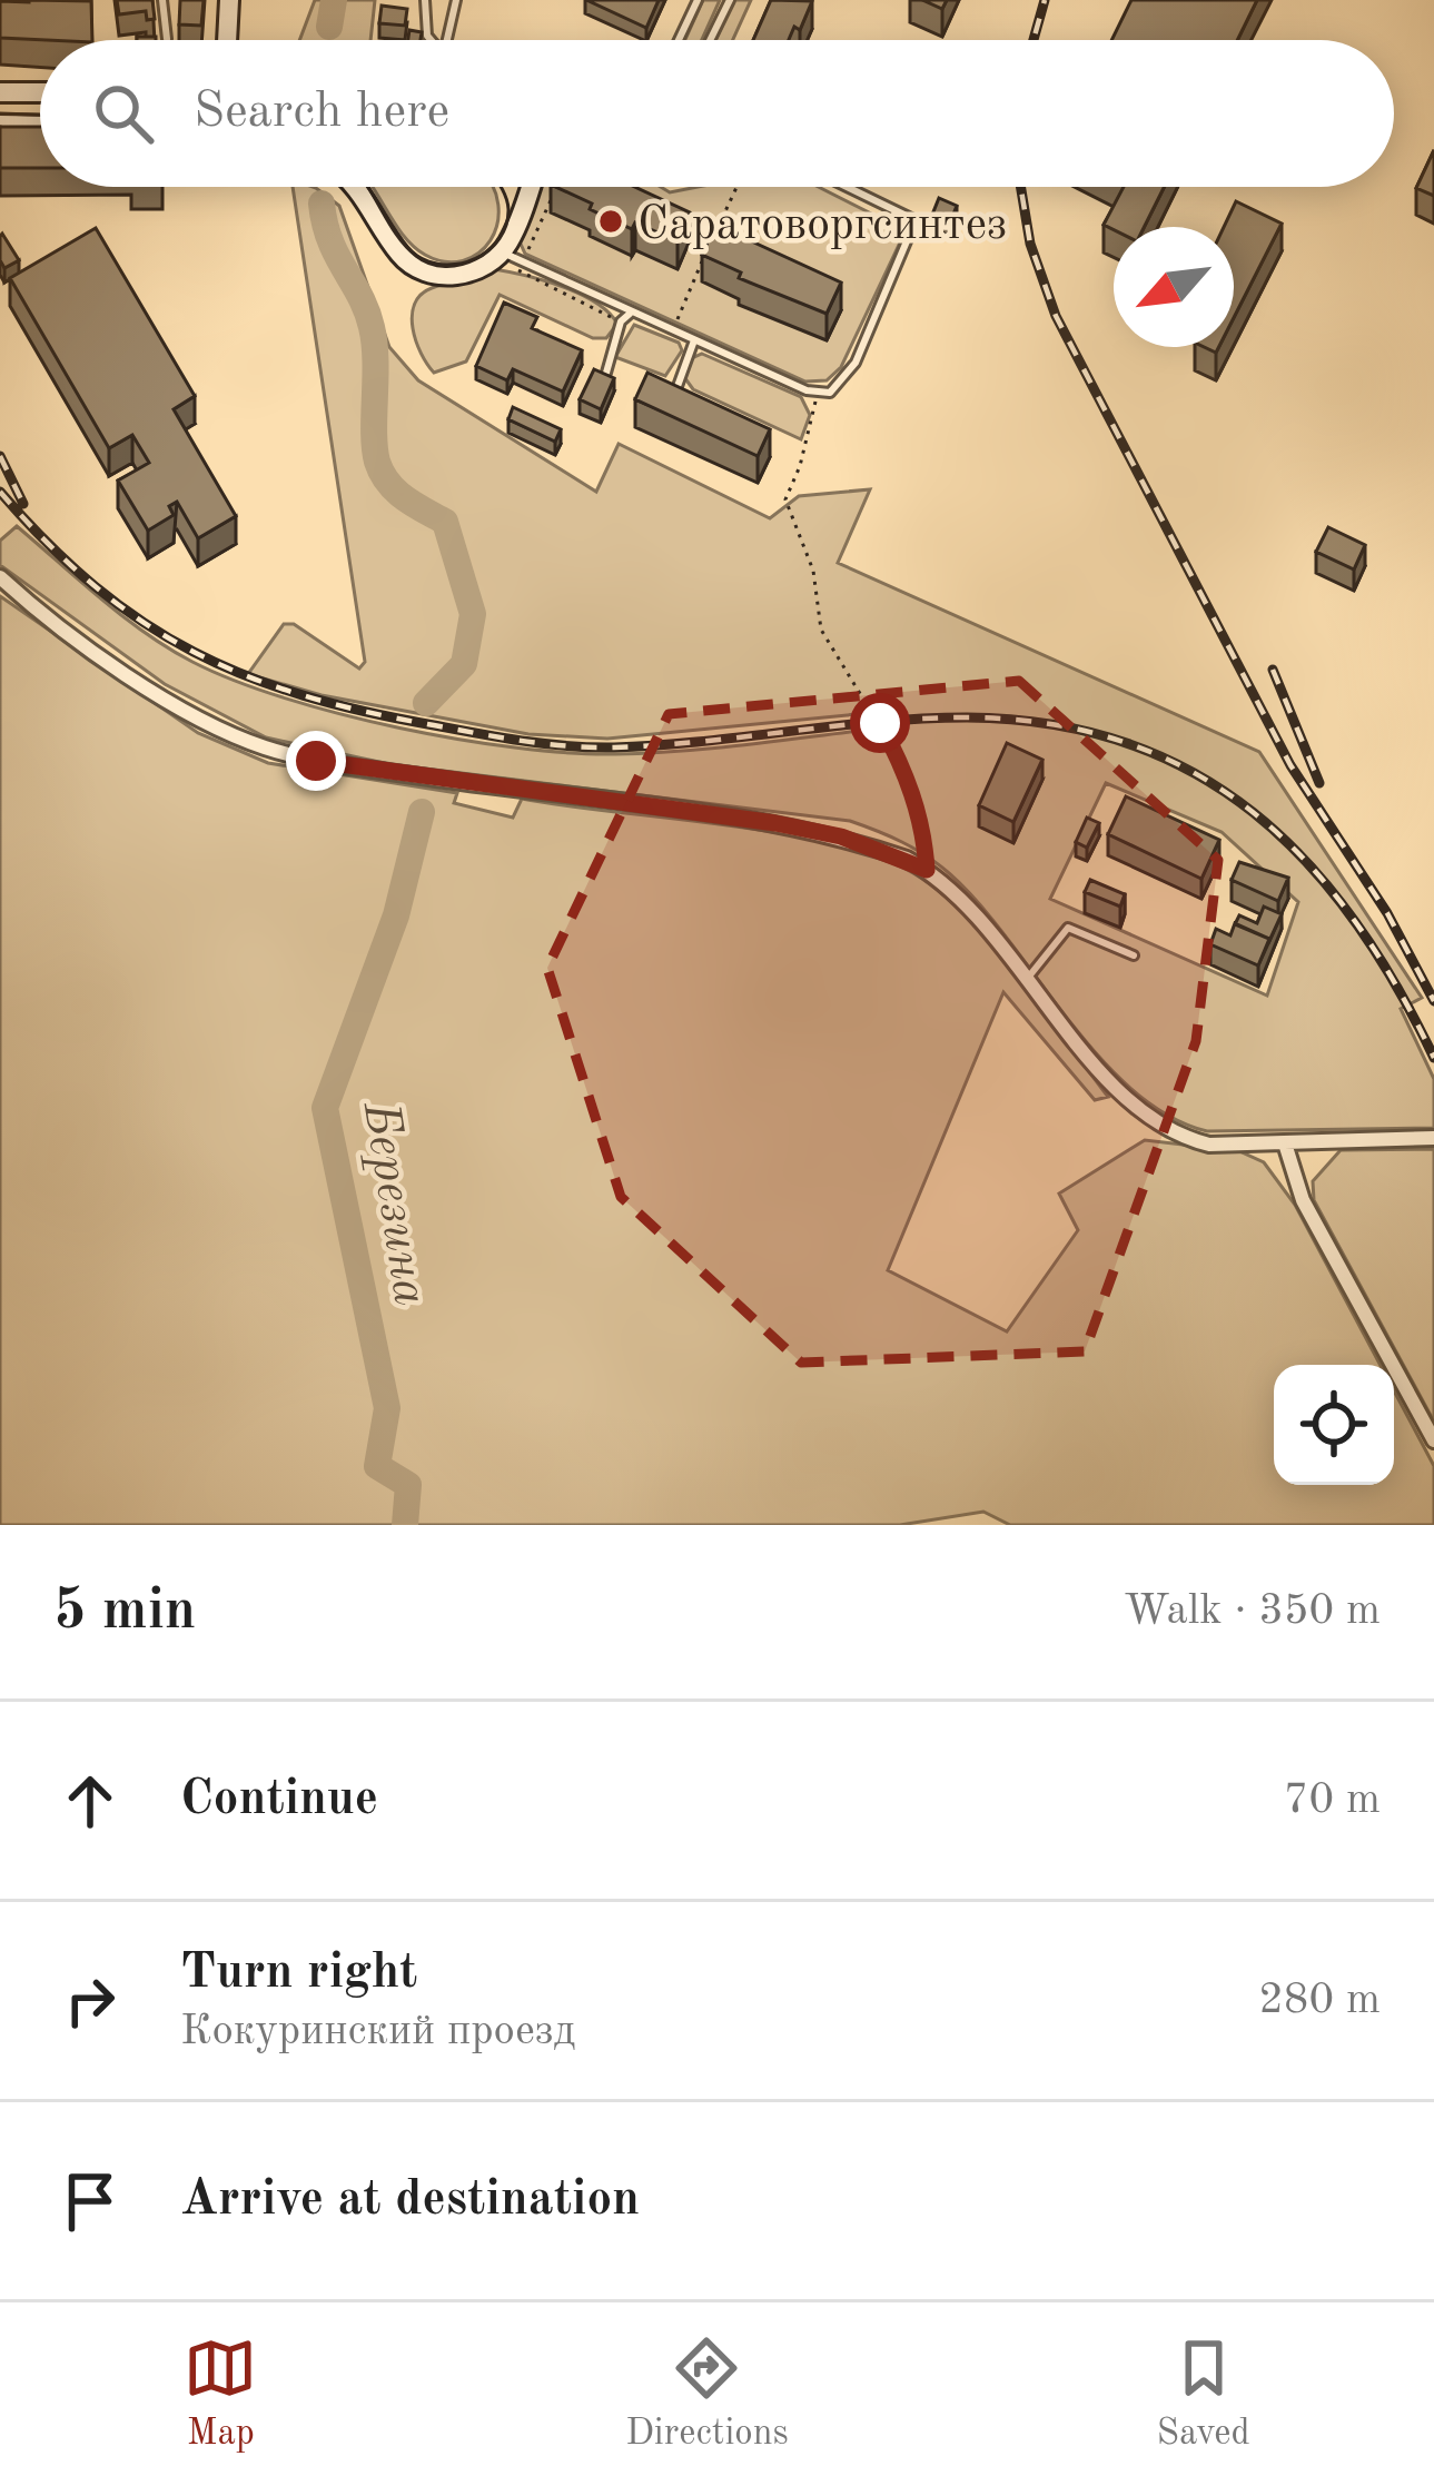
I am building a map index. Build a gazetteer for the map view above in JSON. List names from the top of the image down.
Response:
{
  "water": ["Березина"],
  "places": ["Саратоворгсинтез"],
  "north": "bottom left",
  "page": {
    "search": "Search here",
    "heading": ["5 min", "Walk · 350 m"],
    "list": [
      ["Continue", "70 m"],
      ["Turn right", "Кокуринский проезд", "280 m"],
      "Arrive at destination"
    ],
    "nav": ["Map", "Directions", "Saved"]
  }
}
